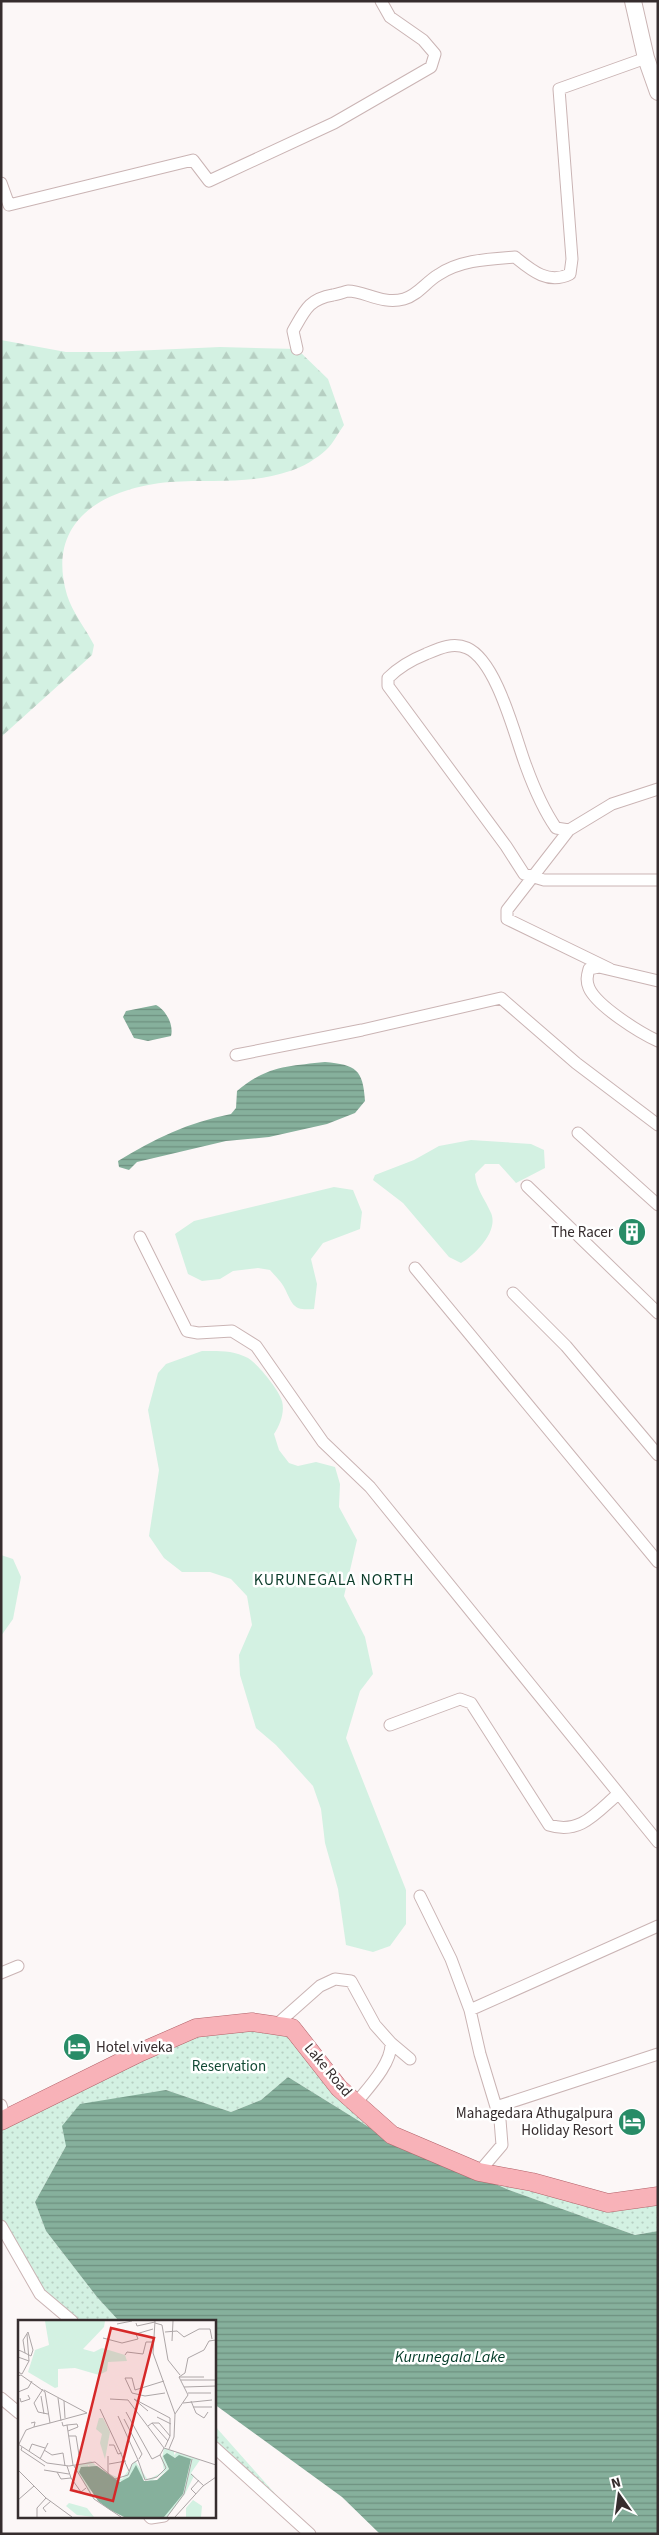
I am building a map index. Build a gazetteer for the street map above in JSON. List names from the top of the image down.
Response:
{
  "streets": {
    "main road": ["Lake Road"]
  },
  "districts": ["KURUNEGALA NORTH"],
  "water": ["Kurunegala Lake"],
  "parks": ["Reservation"],
  "places": {
    "building": ["The Racer"],
    "hotel": ["Hotel viveka", "Mahagedara Athugalpura Holiday Resort"]
  },
  "north": "top"
}
